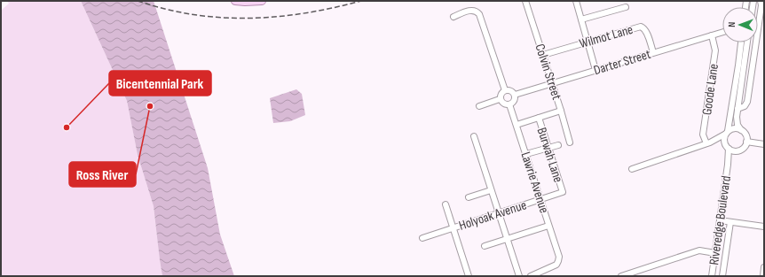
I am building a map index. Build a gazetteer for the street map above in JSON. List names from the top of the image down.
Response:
{
  "streets": {
    "street": [
      "Wilmot Lane",
      "Darter Street",
      "Colvin Street",
      "Goode Lane",
      "Burwah Lane",
      "Lawrie Avenue",
      "Holyoak Avenue",
      "Riveredge Boulevard"
    ]
  },
  "crossings": [
    ["Wilmot Lane", "Darter Street"],
    ["Wilmot Lane", "Colvin Street"],
    ["Darter Street", "Colvin Street"],
    ["Darter Street", "Goode Lane"],
    ["Darter Street", "Lawrie Avenue"],
    ["Burwah Lane", "Holyoak Avenue"],
    ["Lawrie Avenue", "Holyoak Avenue"]
  ],
  "places": ["Ross River", "Bicentennial Park"],
  "north": "left"
}
